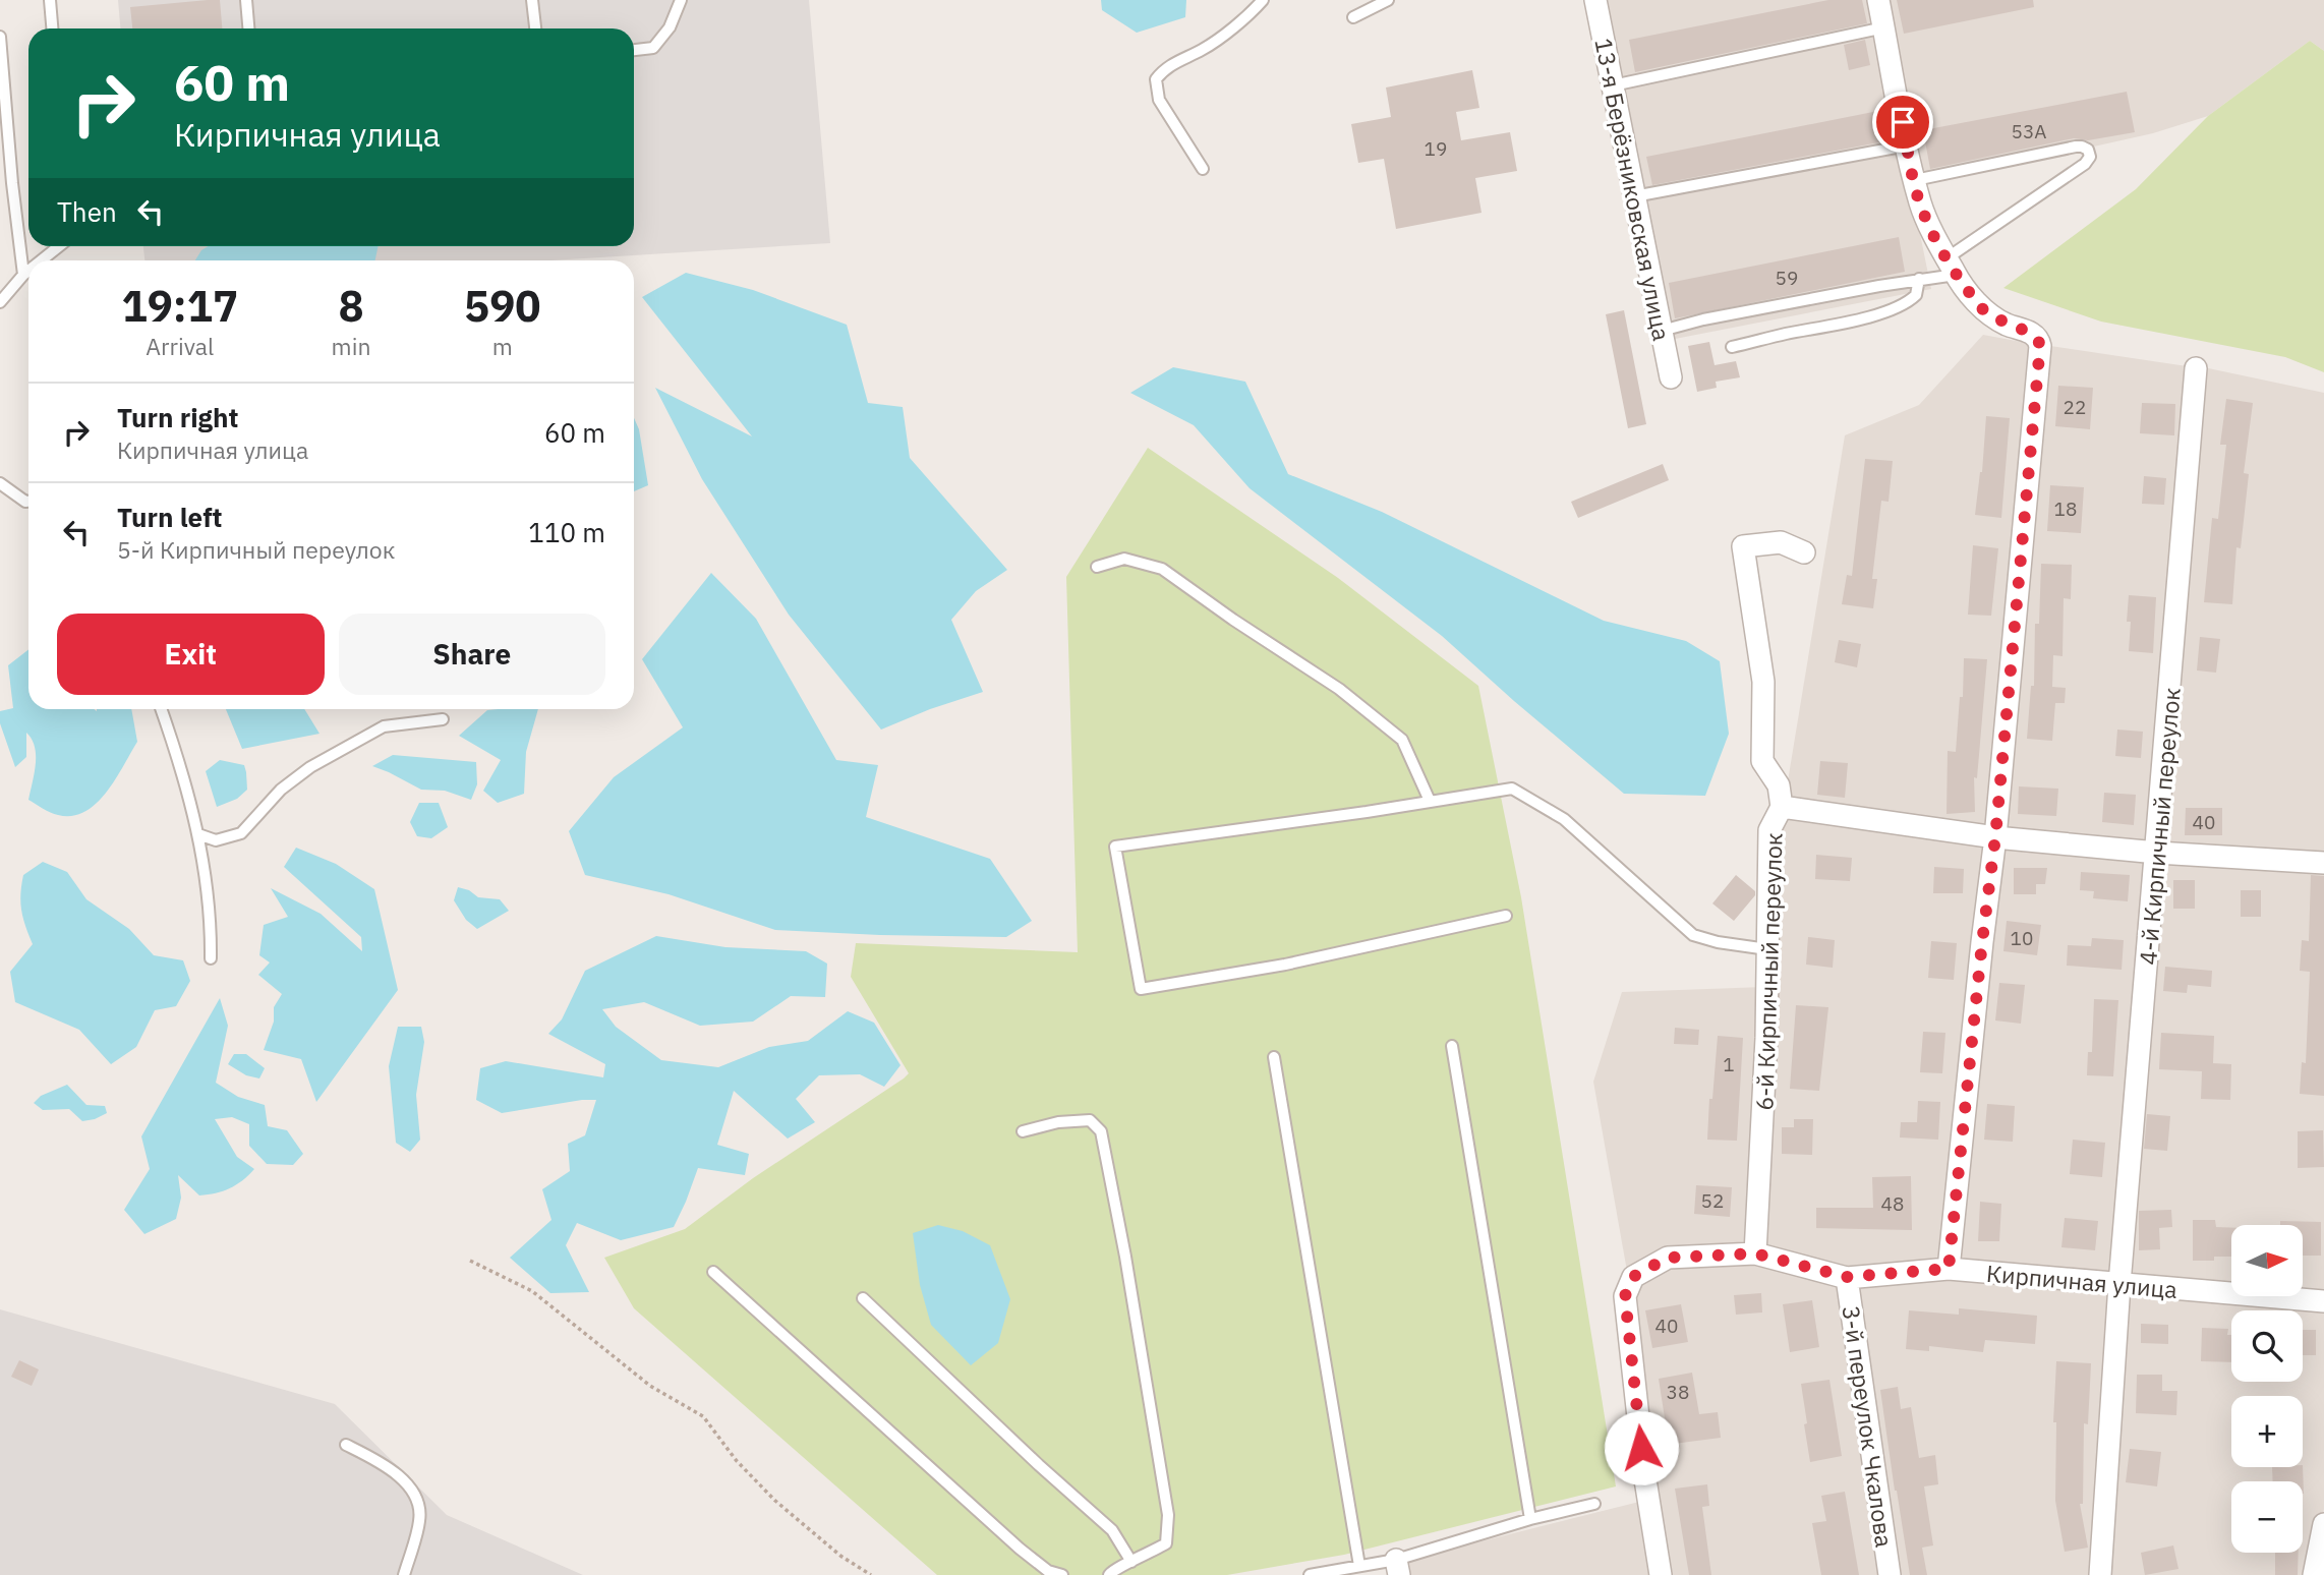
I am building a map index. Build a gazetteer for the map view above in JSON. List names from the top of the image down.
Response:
{
  "streets": {
    "street": [
      "13-я Берёзниковская улица",
      "4-й Кирпичный переулок",
      "6-й Кирпичный переулок",
      "Кирпичная улица",
      "3-й переулок Чкалова"
    ]
  },
  "crossings": [
    ["4-й Кирпичный переулок", "Кирпичная улица"],
    ["6-й Кирпичный переулок", "Кирпичная улица"],
    ["Кирпичная улица", "3-й переулок Чкалова"]
  ],
  "house_numbers": [
    "53А",
    "19",
    "59",
    "22",
    "18",
    "40",
    "10",
    "1",
    "52",
    "48",
    "40",
    "38"
  ],
  "north": "right",
  "page": {
    "turn": ["60 m", "Кирпичная улица"],
    "then": "Then",
    "eta": [
      "19:17",
      "Arrival",
      "8",
      "min",
      "590",
      "m"
    ],
    "list": [
      {
        "name": "Turn right",
        "note": "Кирпичная улица",
        "value": "60 m"
      },
      {
        "name": "Turn left",
        "note": "5-й Кирпичный переулок",
        "value": "110 m"
      }
    ],
    "buttons": ["Exit", "Share"],
    "map_buttons": ["+", "−"]
  }
}
